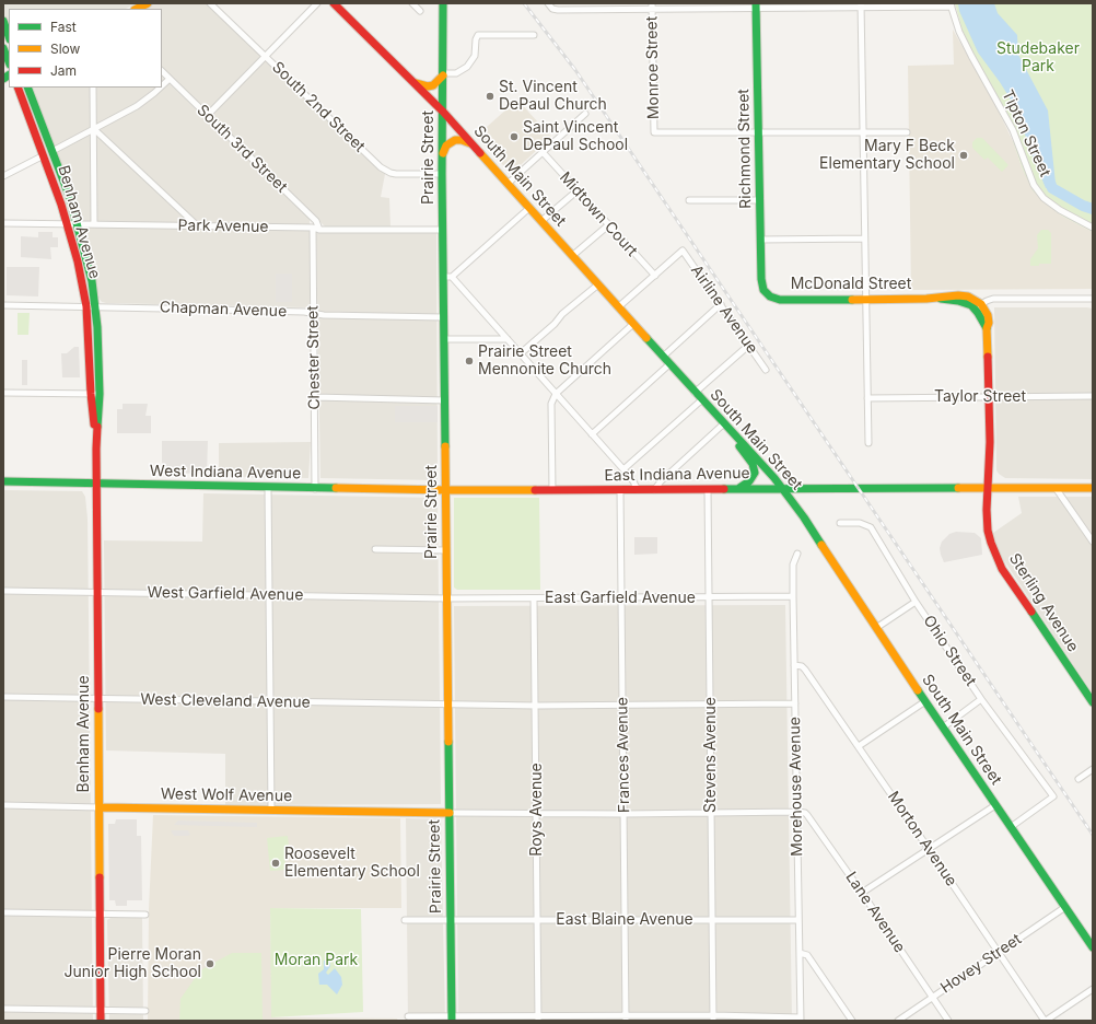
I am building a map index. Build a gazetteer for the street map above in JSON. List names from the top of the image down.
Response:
{
  "streets": {
    "main road": [
      "Richmond Street",
      "Prairie Street",
      "South Main Street",
      "Benham Avenue",
      "McDonald Street",
      "West Indiana Avenue",
      "East Indiana Avenue",
      "Sterling Avenue",
      "West Wolf Avenue"
    ],
    "street": [
      "Monroe Street",
      "South 2nd Street",
      "Tipton Street",
      "South 3rd Street",
      "Midtown Court",
      "Park Avenue",
      "Chapman Avenue",
      "Airline Avenue",
      "Chester Street",
      "Taylor Street",
      "West Garfield Avenue",
      "East Garfield Avenue",
      "Ohio Street",
      "West Cleveland Avenue",
      "Frances Avenue",
      "Stevens Avenue",
      "Morehouse Avenue",
      "Roys Avenue",
      "Morton Avenue",
      "Lane Avenue",
      "East Blaine Avenue",
      "Hovey Street"
    ]
  },
  "crossings": [
    ["Monroe Street", "Richmond Street"],
    ["South 2nd Street", "Prairie Street"],
    ["South 3rd Street", "Park Avenue"],
    ["South 3rd Street", "Chester Street"],
    ["Richmond Street", "McDonald Street"],
    ["Prairie Street", "South Main Street"],
    ["Prairie Street", "Park Avenue"],
    ["Prairie Street", "Chapman Avenue"],
    ["Prairie Street", "West Indiana Avenue"],
    ["Prairie Street", "East Indiana Avenue"],
    ["Prairie Street", "West Garfield Avenue"],
    ["Prairie Street", "East Garfield Avenue"],
    ["Prairie Street", "West Cleveland Avenue"],
    ["Prairie Street", "West Wolf Avenue"],
    ["Prairie Street", "East Blaine Avenue"],
    ["South Main Street", "East Indiana Avenue"],
    ["South Main Street", "Ohio Street"],
    ["South Main Street", "Hovey Street"],
    ["Midtown Court", "Airline Avenue"],
    ["Benham Avenue", "Park Avenue"],
    ["Benham Avenue", "Chapman Avenue"],
    ["Benham Avenue", "West Indiana Avenue"],
    ["Benham Avenue", "West Garfield Avenue"],
    ["Benham Avenue", "West Cleveland Avenue"],
    ["Benham Avenue", "West Wolf Avenue"],
    ["Park Avenue", "Chester Street"],
    ["Chapman Avenue", "Chester Street"],
    ["Chester Street", "West Indiana Avenue"],
    ["West Indiana Avenue", "East Indiana Avenue"],
    ["East Indiana Avenue", "Sterling Avenue"],
    ["East Indiana Avenue", "Frances Avenue"],
    ["East Indiana Avenue", "Stevens Avenue"],
    ["West Garfield Avenue", "East Garfield Avenue"],
    ["East Garfield Avenue", "Frances Avenue"],
    ["East Garfield Avenue", "Stevens Avenue"],
    ["East Garfield Avenue", "Morehouse Avenue"],
    ["East Garfield Avenue", "Roys Avenue"],
    ["West Cleveland Avenue", "Frances Avenue"],
    ["West Cleveland Avenue", "Stevens Avenue"],
    ["West Cleveland Avenue", "Morehouse Avenue"],
    ["West Cleveland Avenue", "Roys Avenue"],
    ["Frances Avenue", "East Blaine Avenue"],
    ["Stevens Avenue", "East Blaine Avenue"],
    ["Morehouse Avenue", "Morton Avenue"],
    ["Morehouse Avenue", "Lane Avenue"],
    ["Morehouse Avenue", "East Blaine Avenue"],
    ["Roys Avenue", "East Blaine Avenue"],
    ["Morton Avenue", "Hovey Street"],
    ["Lane Avenue", "Hovey Street"]
  ],
  "parks": ["Studebaker Park", "Moran Park"],
  "places": [
    "St. Vincent DePaul Church",
    "Saint Vincent DePaul School",
    "Mary F Beck Elementary School",
    "Prairie Street Mennonite Church",
    "Roosevelt Elementary School",
    "Pierre Moran Junior High School"
  ],
  "legend": ["Fast", "Slow", "Jam"]
}
